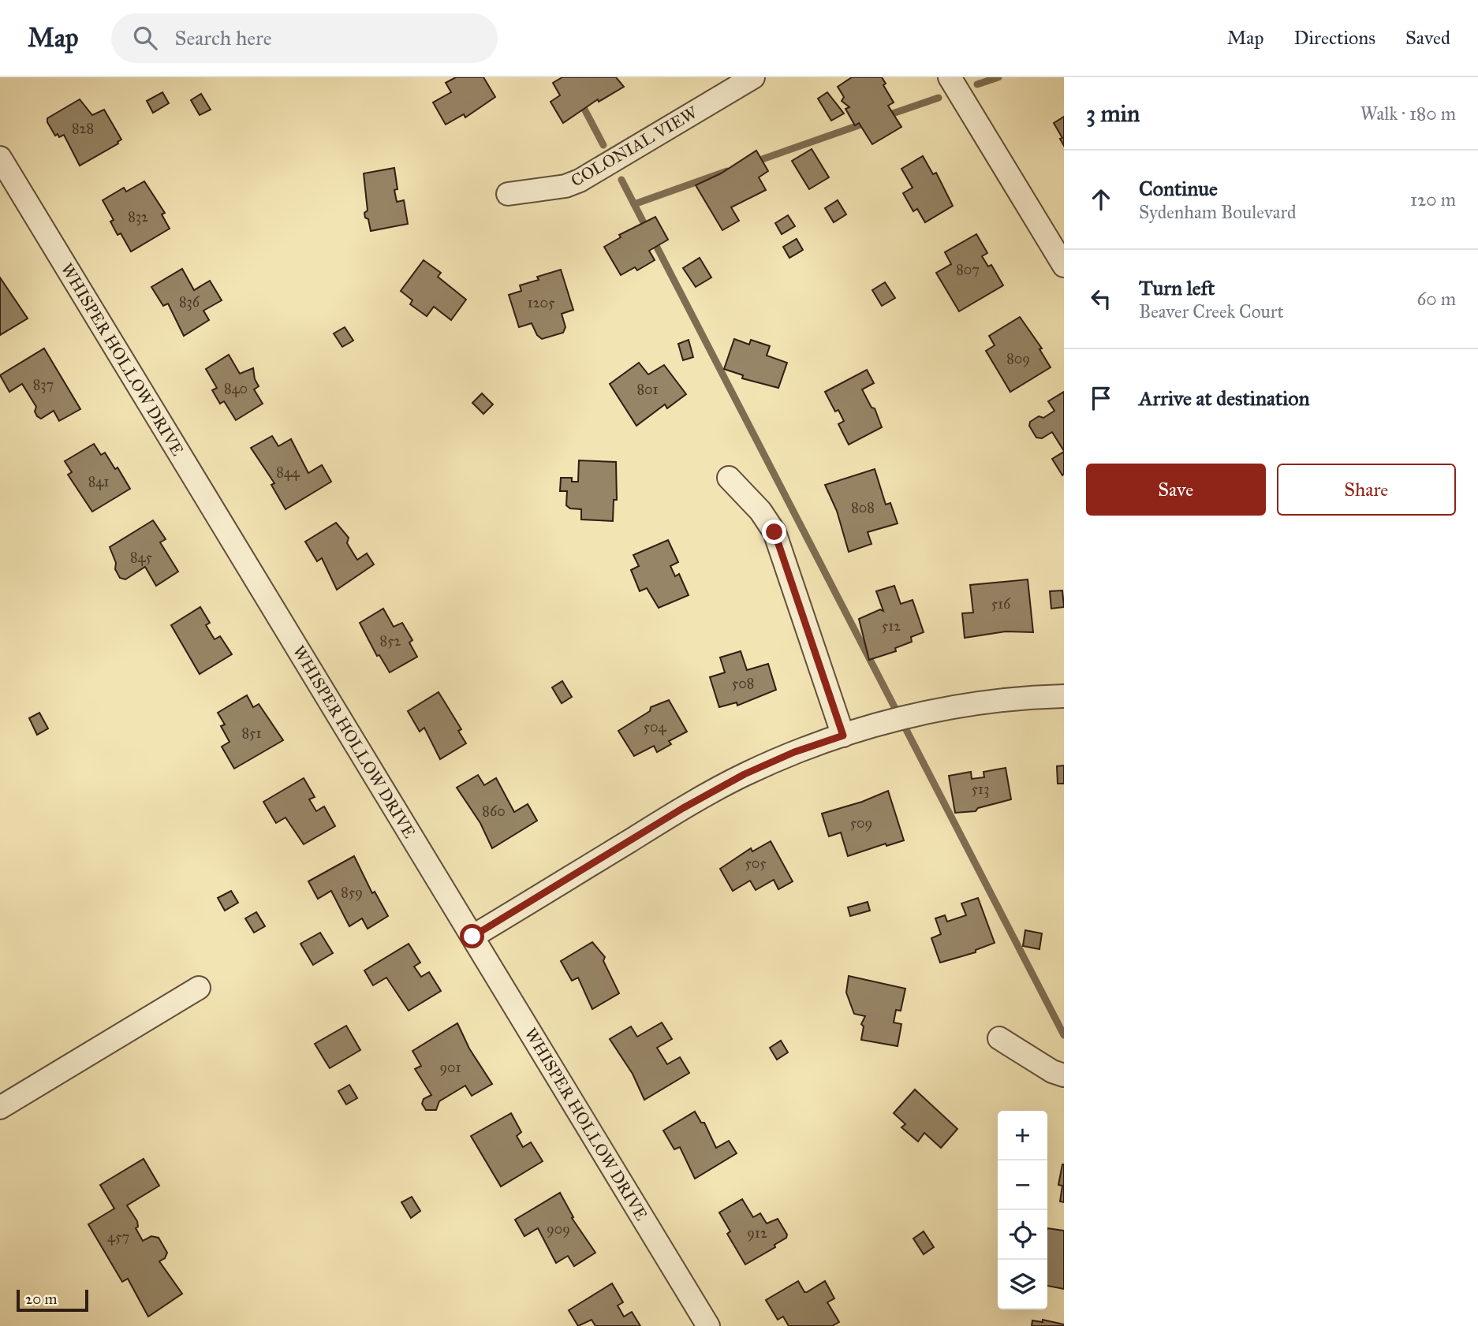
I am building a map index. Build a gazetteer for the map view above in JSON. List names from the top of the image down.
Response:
{
  "streets": {
    "street": ["COLONIAL VIEW", "WHISPER HOLLOW DRIVE"]
  },
  "house_numbers": [
    "828",
    "832",
    "807",
    "836",
    "1205",
    "809",
    "837",
    "840",
    "801",
    "844",
    "841",
    "808",
    "845",
    "516",
    "512",
    "852",
    "508",
    "504",
    "851",
    "513",
    "860",
    "509",
    "505",
    "859",
    "901",
    "909",
    "912",
    "457"
  ],
  "scale_bar": "20 m",
  "page": {
    "header": "Map",
    "search": "Search here",
    "nav": ["Map", "Directions", "Saved"],
    "heading": ["3 min", "Walk · 180 m"],
    "list": [
      ["Continue", "Sydenham Boulevard", "120 m"],
      ["Turn left", "Beaver Creek Court", "60 m"],
      "Arrive at destination"
    ],
    "buttons": ["Save", "Share"],
    "map_buttons": ["+", "−"],
    "scale": "20 m"
  }
}
